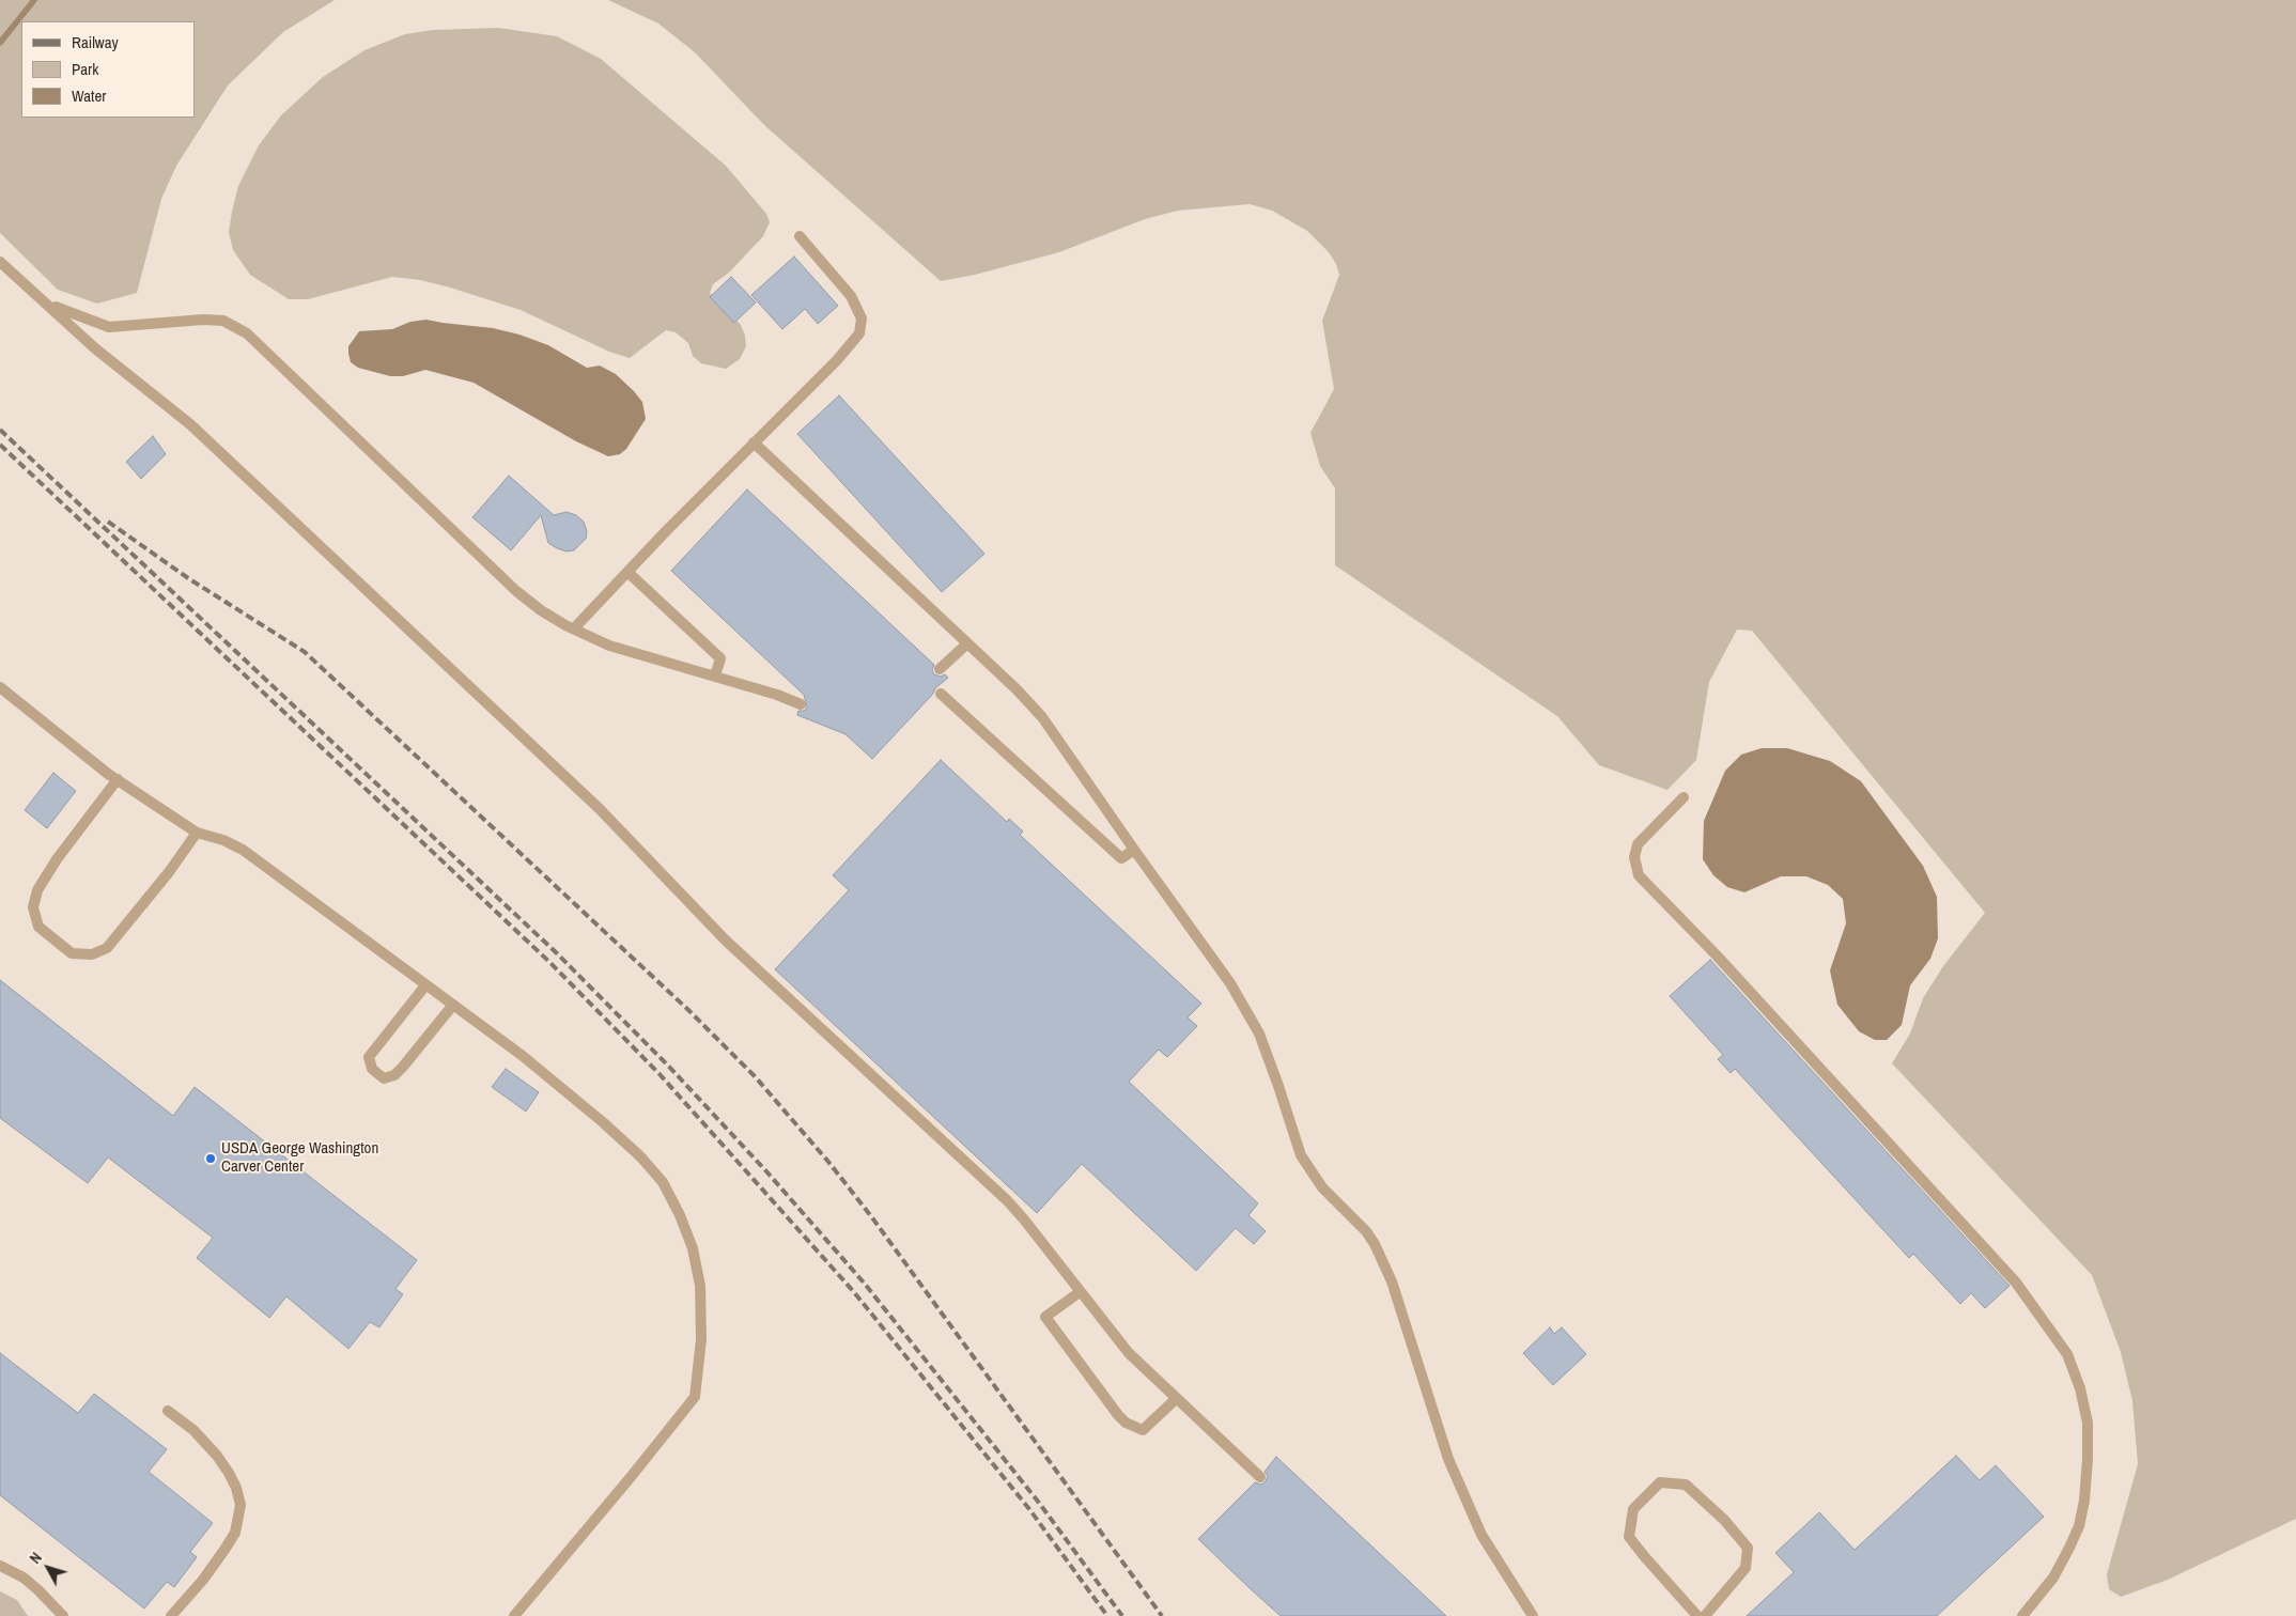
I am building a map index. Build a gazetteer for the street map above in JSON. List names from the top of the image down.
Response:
{
  "places": ["USDA George Washington Carver Center"],
  "legend": ["Railway", "Park", "Water"],
  "north": "top left"
}
